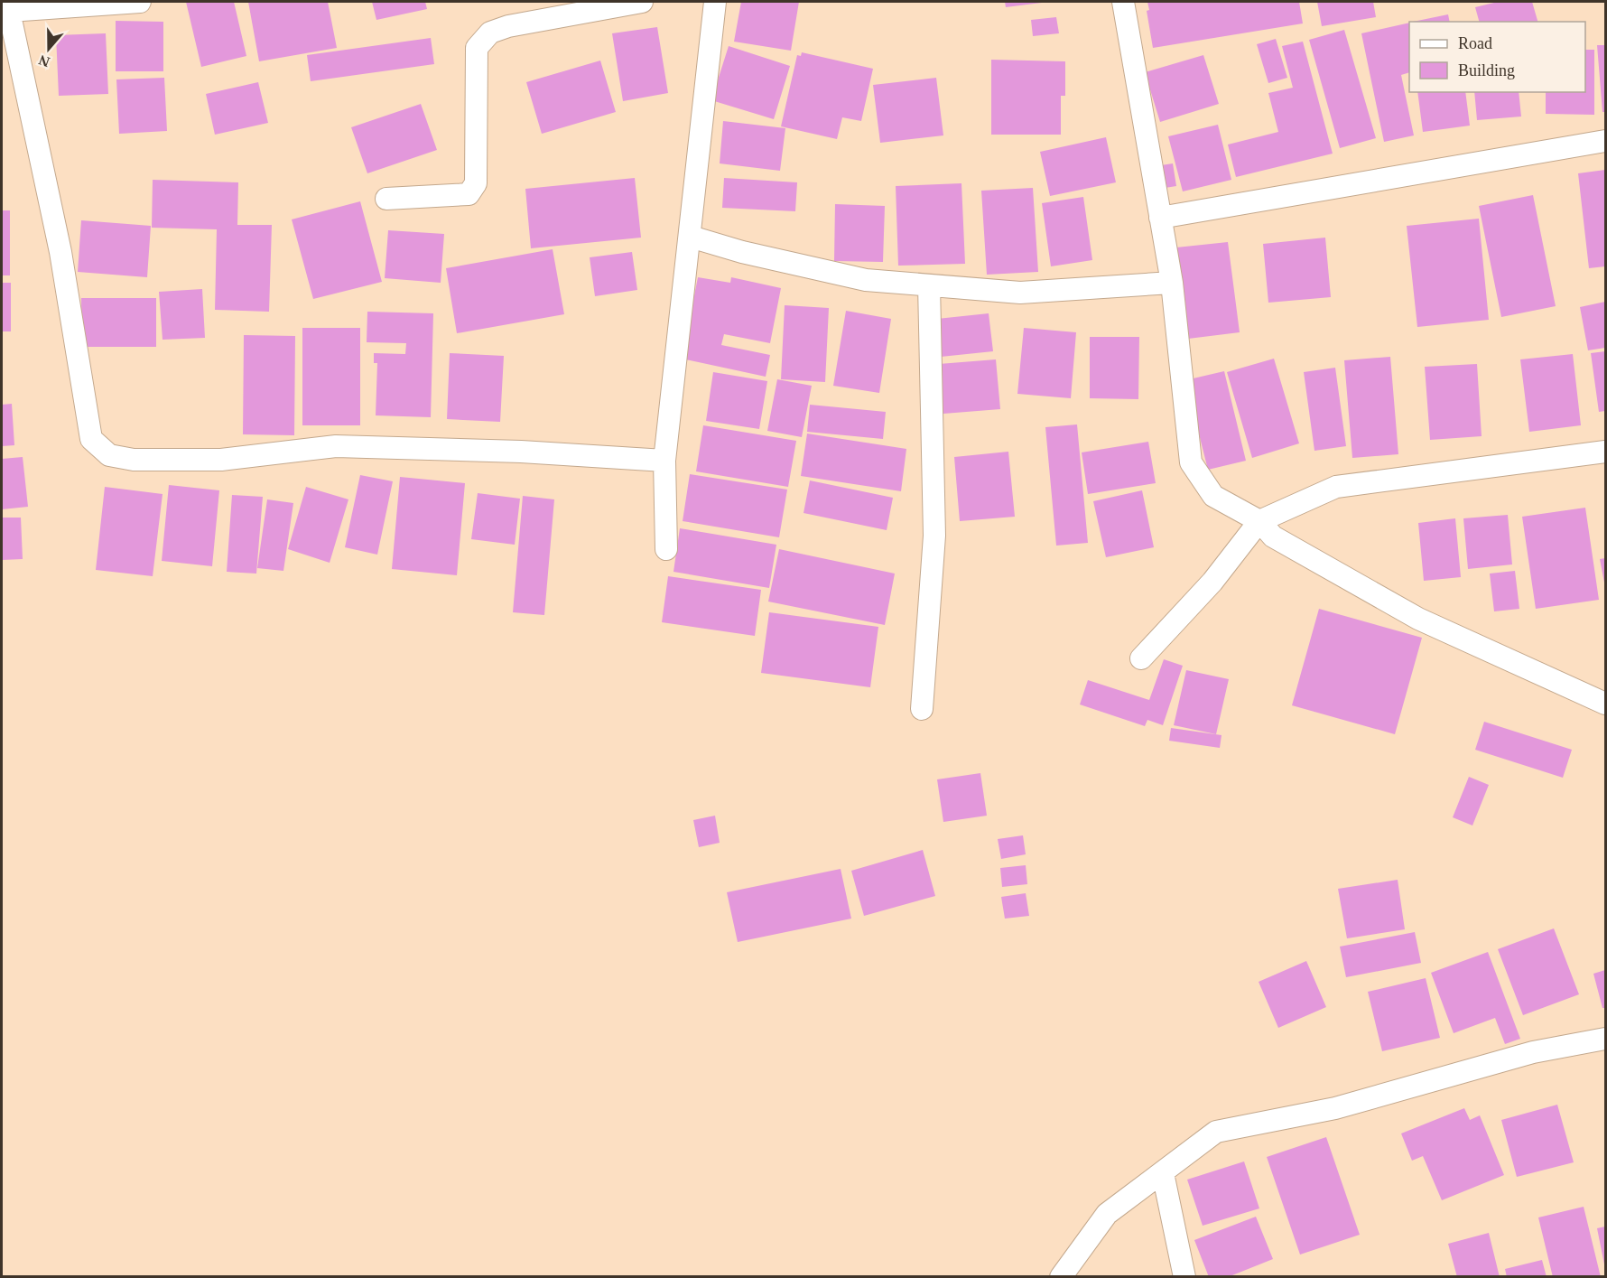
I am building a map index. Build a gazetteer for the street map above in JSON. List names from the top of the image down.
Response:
{
  "legend": ["Road", "Building"],
  "north": "bottom"
}
